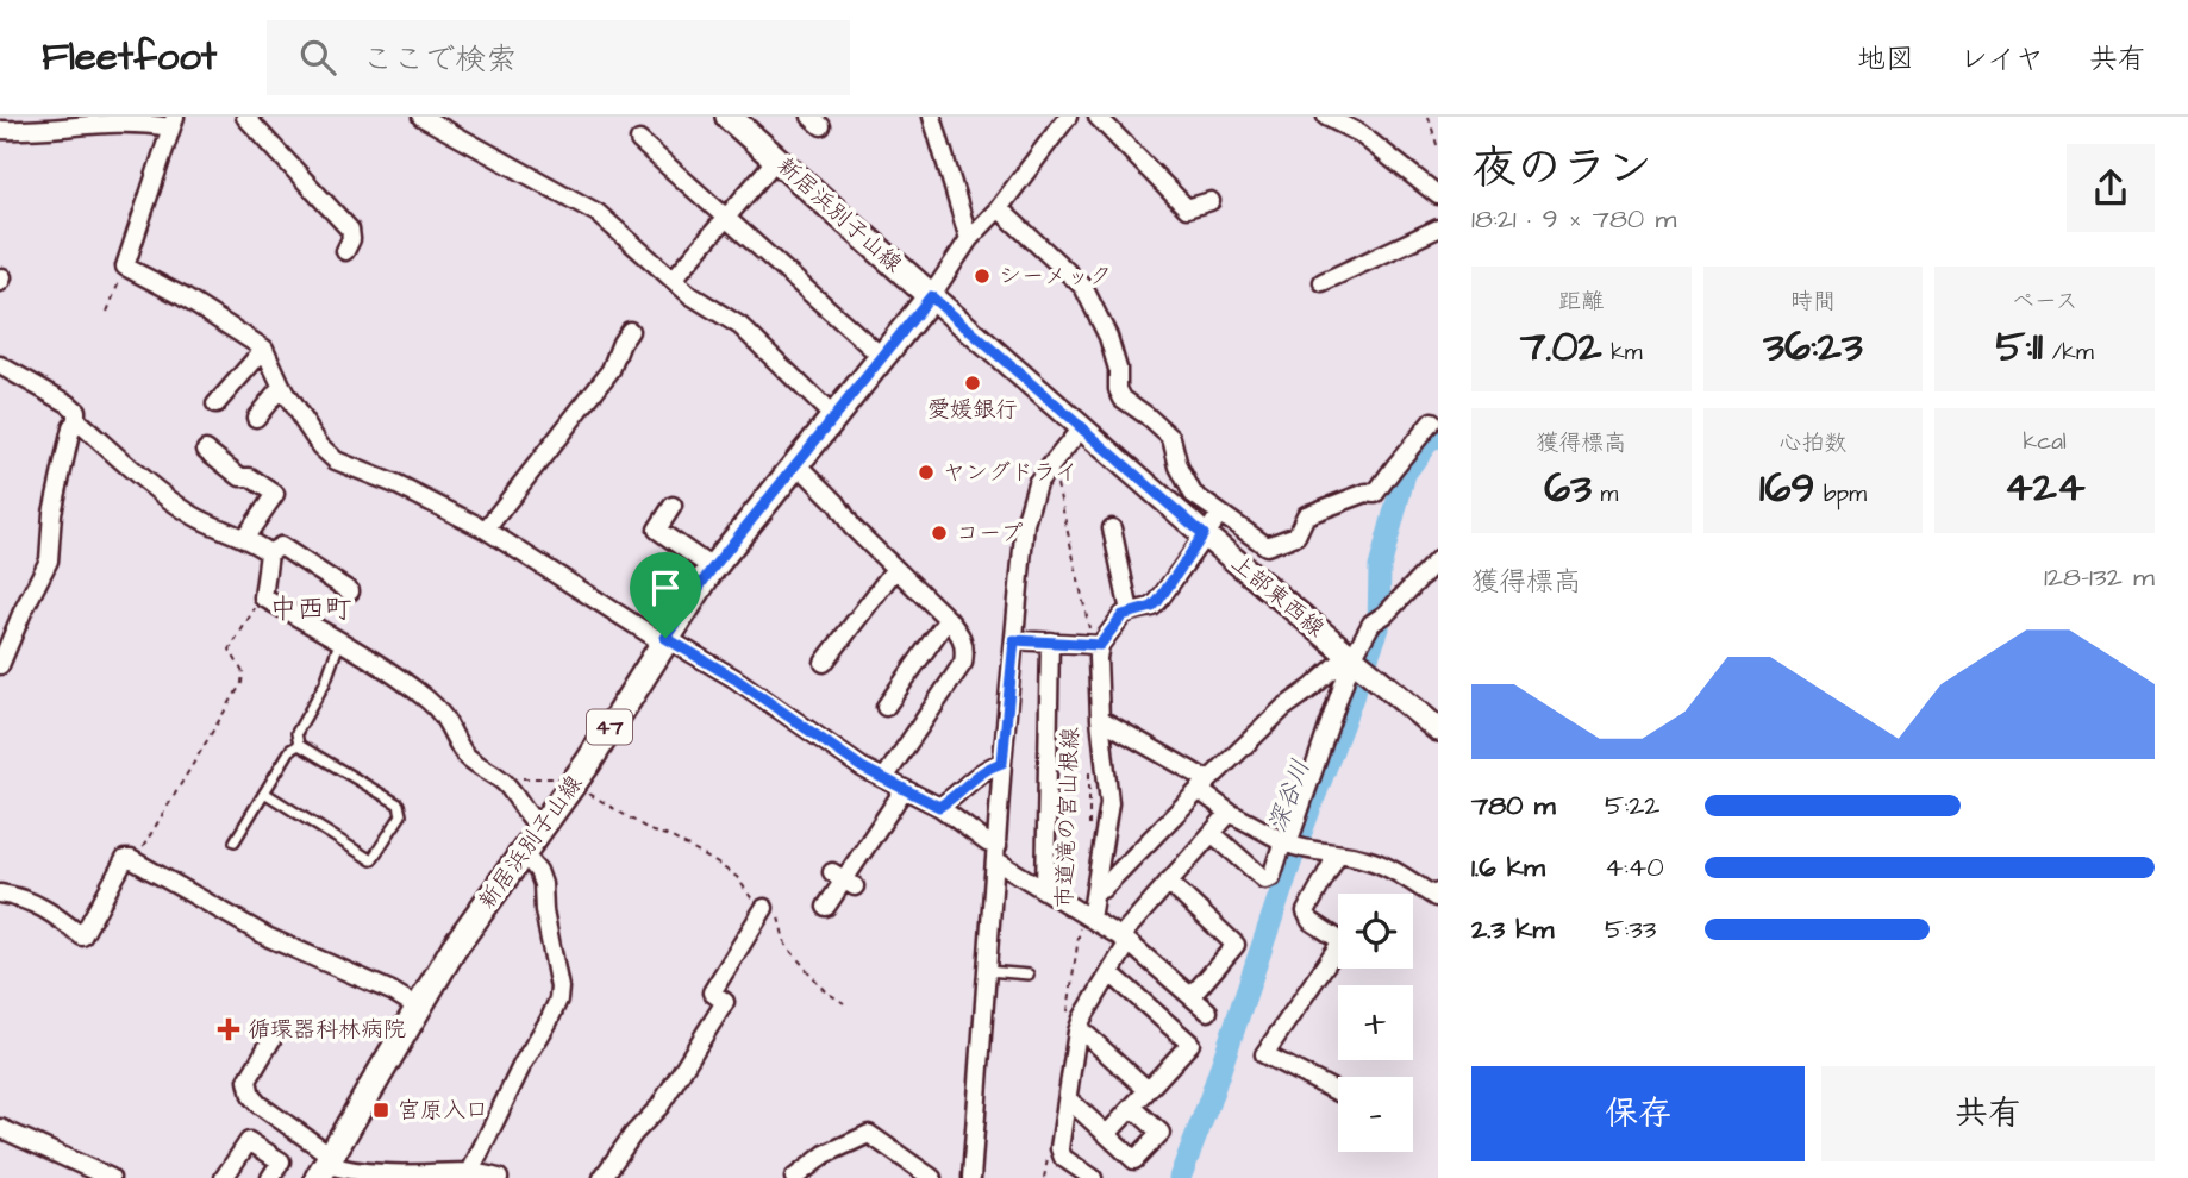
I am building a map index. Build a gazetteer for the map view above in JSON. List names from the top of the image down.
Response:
{
  "streets": {
    "main road": ["新居浜別子山線", "47"],
    "street": ["上部東西線"],
    "path": ["市道滝の宮山根線"]
  },
  "crossings": [
    ["新居浜別子山線", "上部東西線"]
  ],
  "districts": ["中西町"],
  "water": ["深谷川"],
  "places": {
    "other": [
      "シーメック",
      "愛媛銀行",
      "ヤングドライ",
      "コープ"
    ],
    "health": ["循環器科林病院"],
    "transit": ["宮原入口"]
  },
  "page": {
    "header": "Fleetfoot",
    "search": "ここで検索",
    "nav": ["地図", "レイヤ", "共有"],
    "heading": ["夜のラン", "18:21 · 9 × 780 m"],
    "stats": [
      ["距離", "7.02 km"],
      ["時間", "36:23"],
      ["ペース", "5:11 /km"],
      ["獲得標高", "63 m"],
      ["心拍数", "169 bpm"],
      ["kcal", "424"]
    ],
    "chart": ["獲得標高", "128–132 m"],
    "list": [
      {
        "name": "780 m",
        "note": "5:22"
      },
      {
        "name": "1.6 km",
        "note": "4:40"
      },
      {
        "name": "2.3 km",
        "note": "5:33"
      }
    ],
    "map_buttons": ["+", "−"],
    "buttons": ["保存", "共有"]
  }
}
